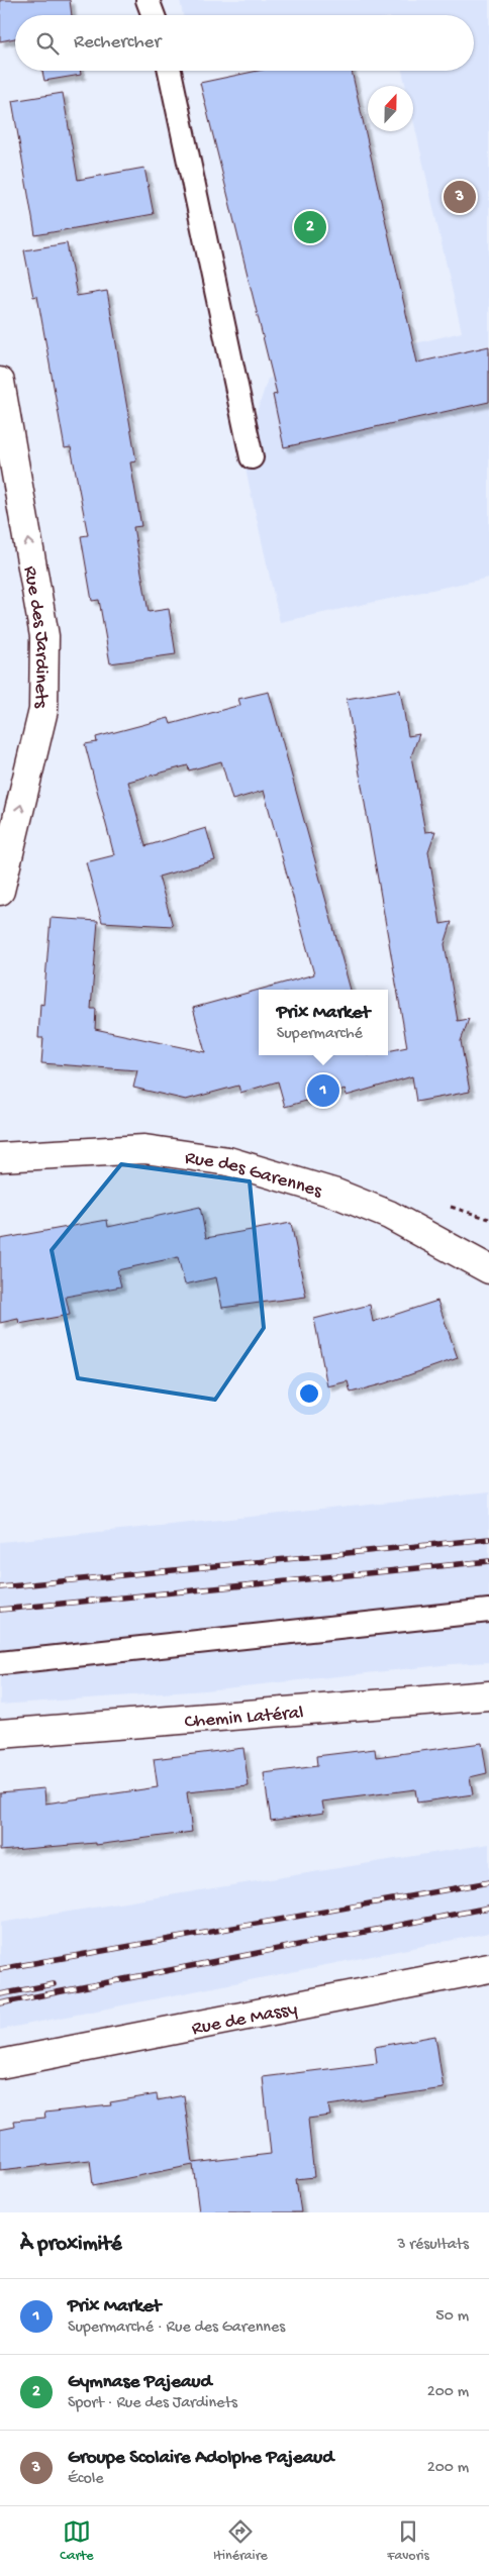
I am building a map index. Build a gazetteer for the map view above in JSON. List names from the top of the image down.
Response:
{
  "streets": {
    "street": [
      "Rue des Jardinets",
      "Rue des Garennes",
      "Chemin Latéral",
      "Rue de Massy"
    ]
  },
  "one_way": ["Rue des Jardinets"],
  "north": "top",
  "page": {
    "search": "Rechercher",
    "pins": ["3", "2", "1"],
    "popup": ["Prix Market", "Supermarché"],
    "heading": ["À proximité", "3 résultats"],
    "list": [
      {
        "mark": "1",
        "name": "Prix Market",
        "note": "Supermarché · Rue des Garennes",
        "value": "50 m"
      },
      {
        "mark": "2",
        "name": "Gymnase Pajeaud",
        "note": "Sport · Rue des Jardinets",
        "value": "200 m"
      },
      {
        "mark": "3",
        "name": "Groupe Scolaire Adolphe Pajeaud",
        "note": "École",
        "value": "200 m"
      }
    ],
    "nav": ["Carte", "Itinéraire", "Favoris"]
  }
}
